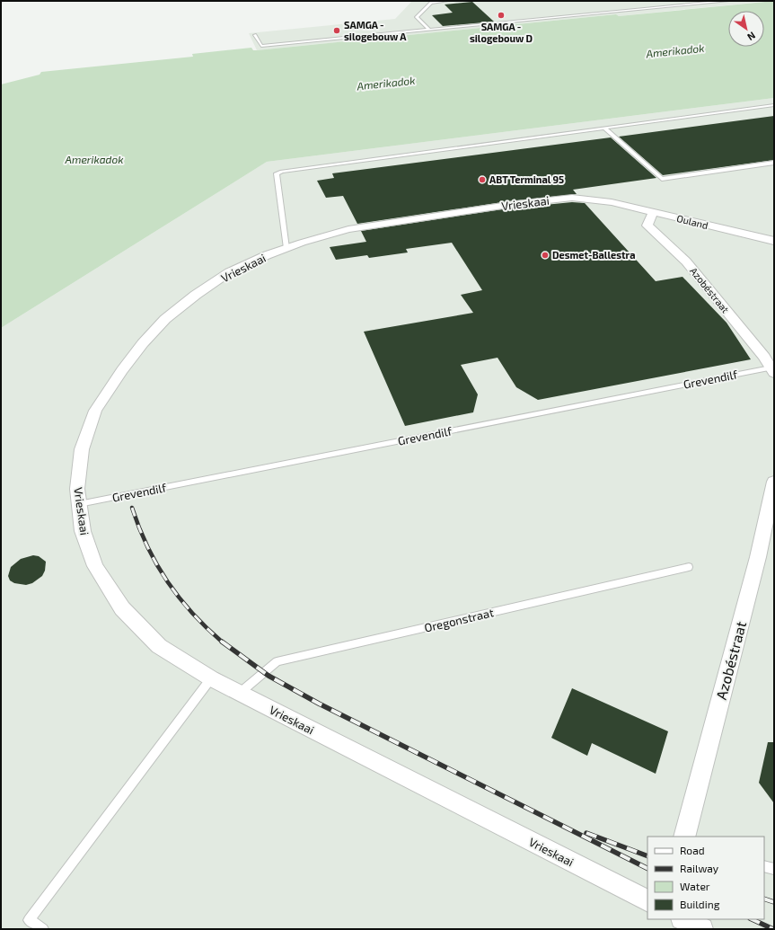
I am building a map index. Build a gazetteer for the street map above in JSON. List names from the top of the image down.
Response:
{
  "streets": {
    "street": ["Vrieskaai", "Ouland", "Azobéstraat"],
    "lane": ["Grevendilf", "Oregonstraat"]
  },
  "crossings": [
    ["Vrieskaai", "Ouland"],
    ["Vrieskaai", "Grevendilf"],
    ["Vrieskaai", "Oregonstraat"],
    ["Ouland", "Azobéstraat"],
    ["Azobéstraat", "Grevendilf"]
  ],
  "water": ["Amerikadok"],
  "places": [
    "SAMGA - silogebouw D",
    "SAMGA - silogebouw A",
    "ABT Terminal 95",
    "Desmet-Ballestra"
  ],
  "legend": [
    "Road",
    "Railway",
    "Water",
    "Building"
  ],
  "north": "bottom right"
}
